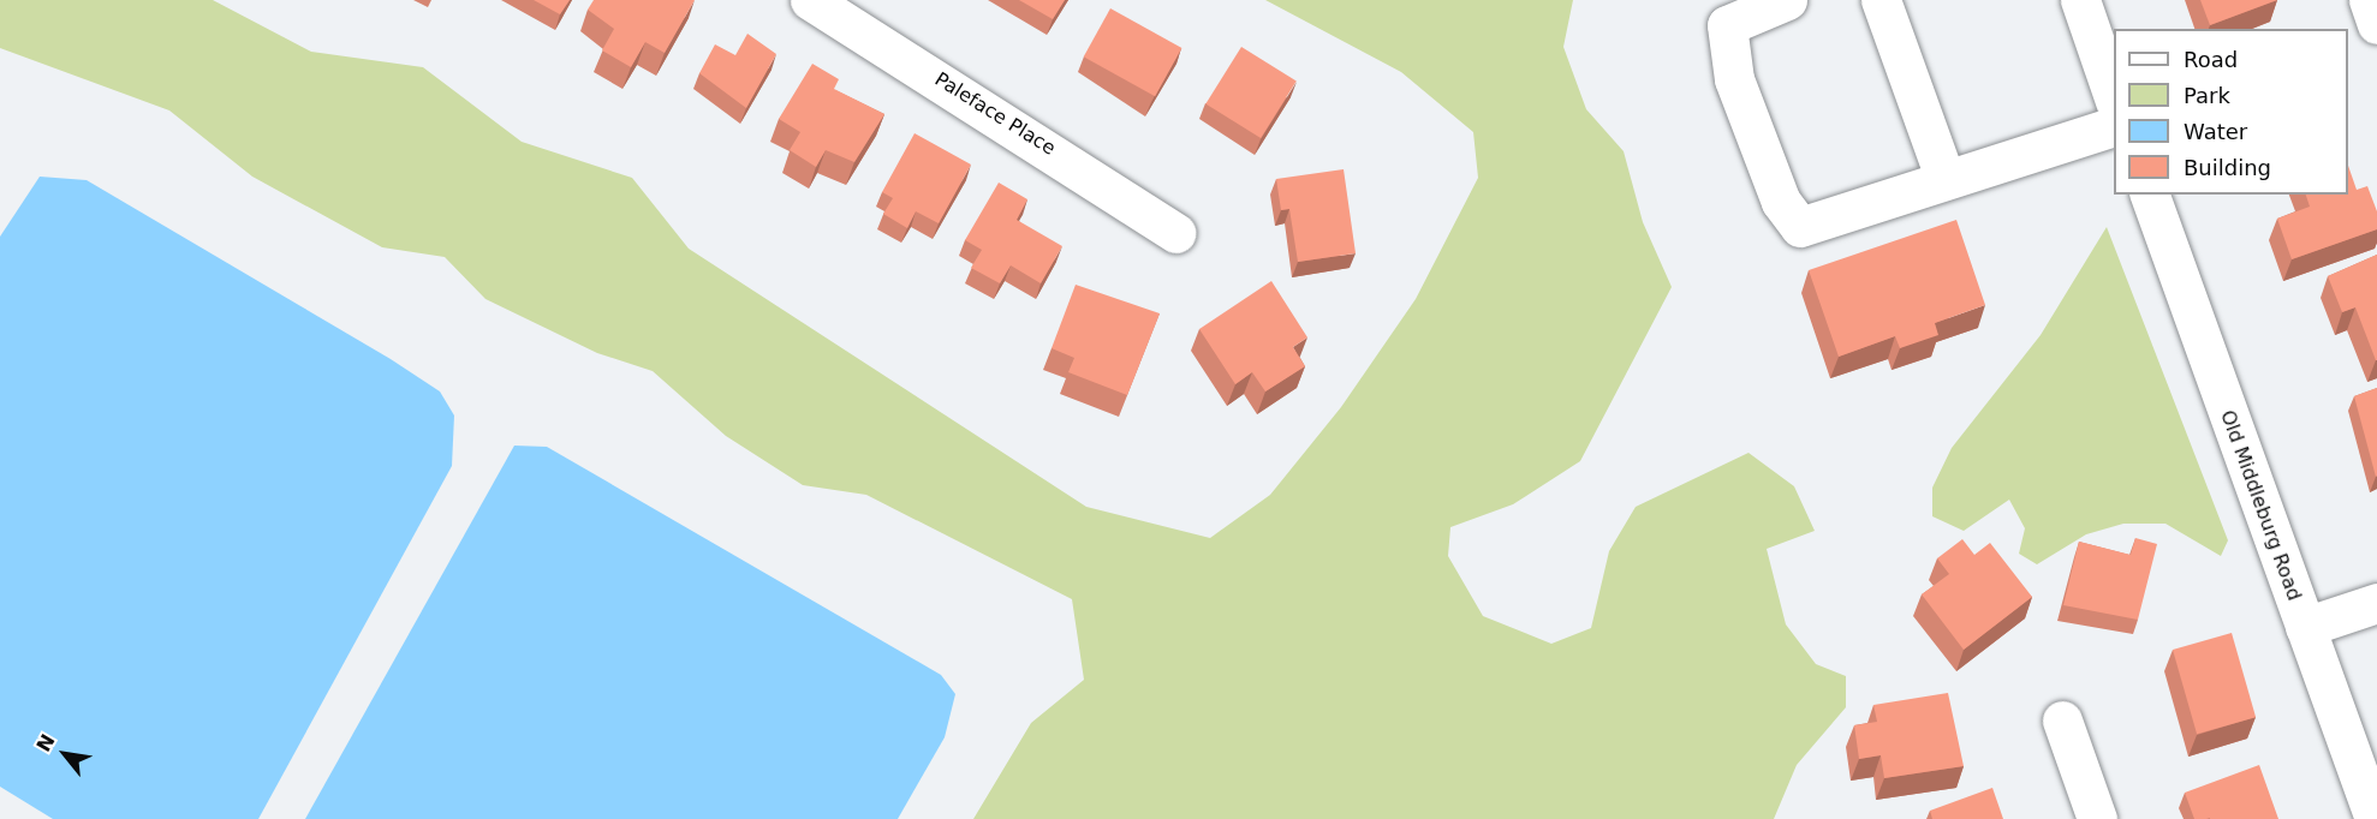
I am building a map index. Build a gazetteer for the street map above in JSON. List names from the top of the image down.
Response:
{
  "streets": {
    "main road": ["Paleface Place", "Old Middleburg Road"]
  },
  "legend": [
    "Road",
    "Park",
    "Water",
    "Building"
  ],
  "north": "top left"
}
